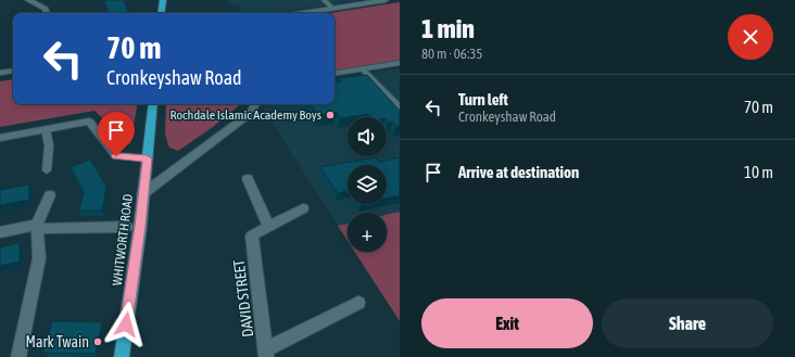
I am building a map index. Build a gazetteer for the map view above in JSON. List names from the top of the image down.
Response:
{
  "streets": {
    "main road": ["WHITWORTH ROAD"],
    "street": ["DAVID STREET"]
  },
  "places": ["Rochdale Islamic Academy Boys", "Mark Twain"],
  "page": {
    "heading": ["1 min", "80 m · 06:35"],
    "turn": ["70 m", "Cronkeyshaw Road"],
    "list": [
      {
        "name": "Turn left",
        "note": "Cronkeyshaw Road",
        "value": "70 m"
      },
      {
        "name": "Arrive at destination",
        "value": "10 m"
      }
    ],
    "map_buttons": "+",
    "buttons": ["Exit", "Share"]
  }
}
